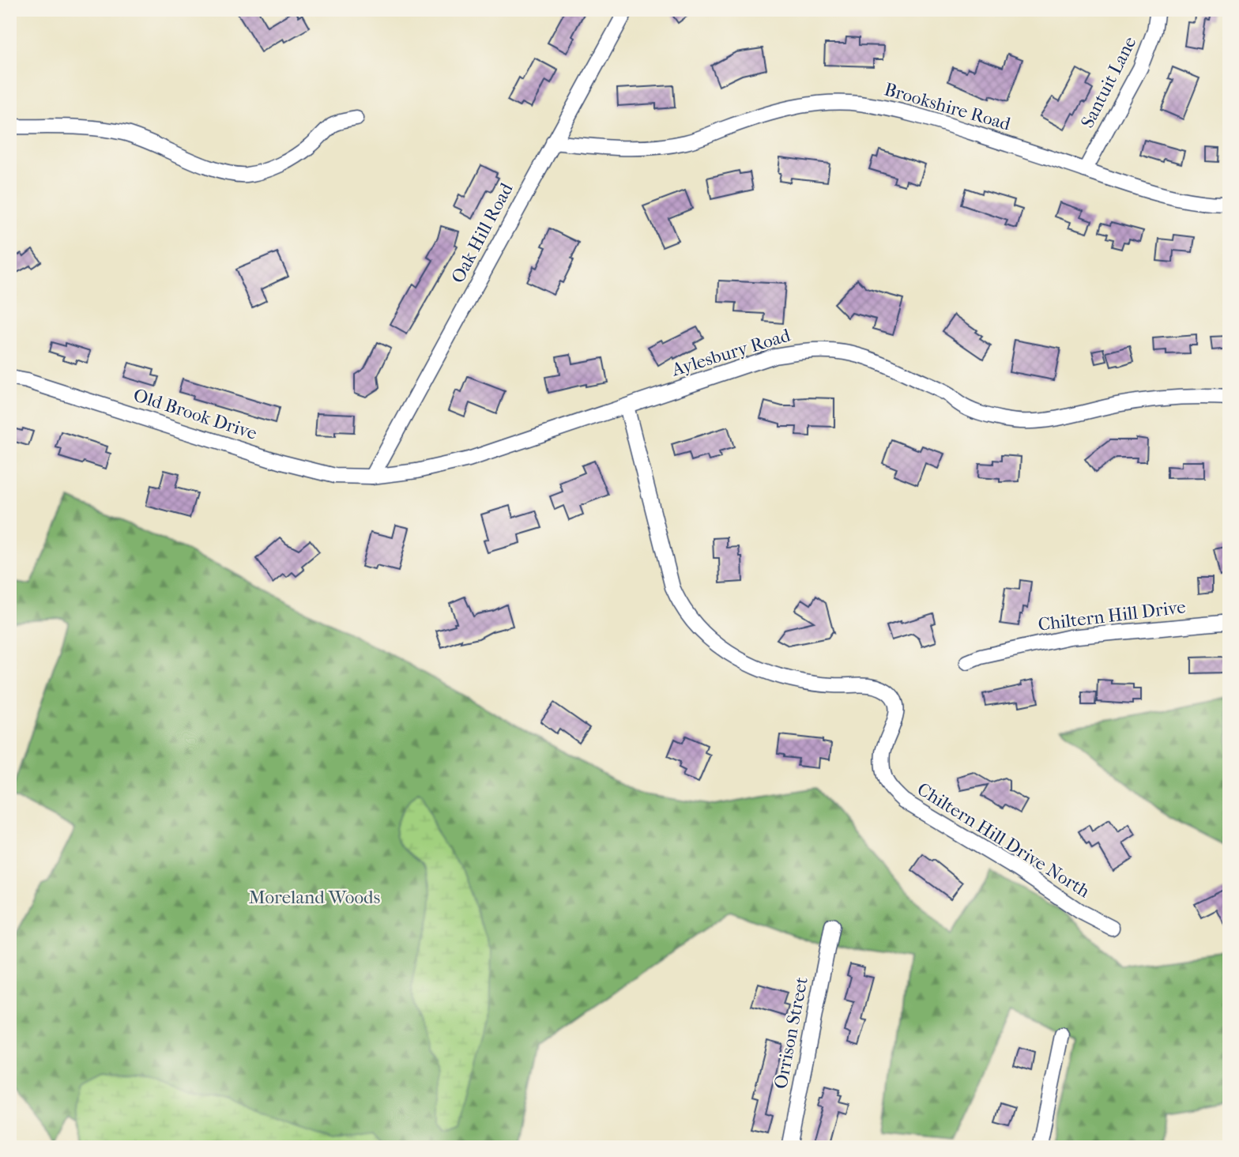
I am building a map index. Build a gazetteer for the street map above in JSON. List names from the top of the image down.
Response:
{
  "streets": {
    "street": [
      "Santuit Lane",
      "Brookshire Road",
      "Oak Hill Road",
      "Aylesbury Road",
      "Old Brook Drive",
      "Chiltern Hill Drive",
      "Chiltern Hill Drive North",
      "Orrison Street"
    ]
  },
  "crossings": [
    ["Santuit Lane", "Brookshire Road"],
    ["Brookshire Road", "Oak Hill Road"],
    ["Oak Hill Road", "Aylesbury Road"],
    ["Oak Hill Road", "Old Brook Drive"],
    ["Aylesbury Road", "Old Brook Drive"],
    ["Aylesbury Road", "Chiltern Hill Drive North"]
  ],
  "parks": ["Moreland Woods"]
}
